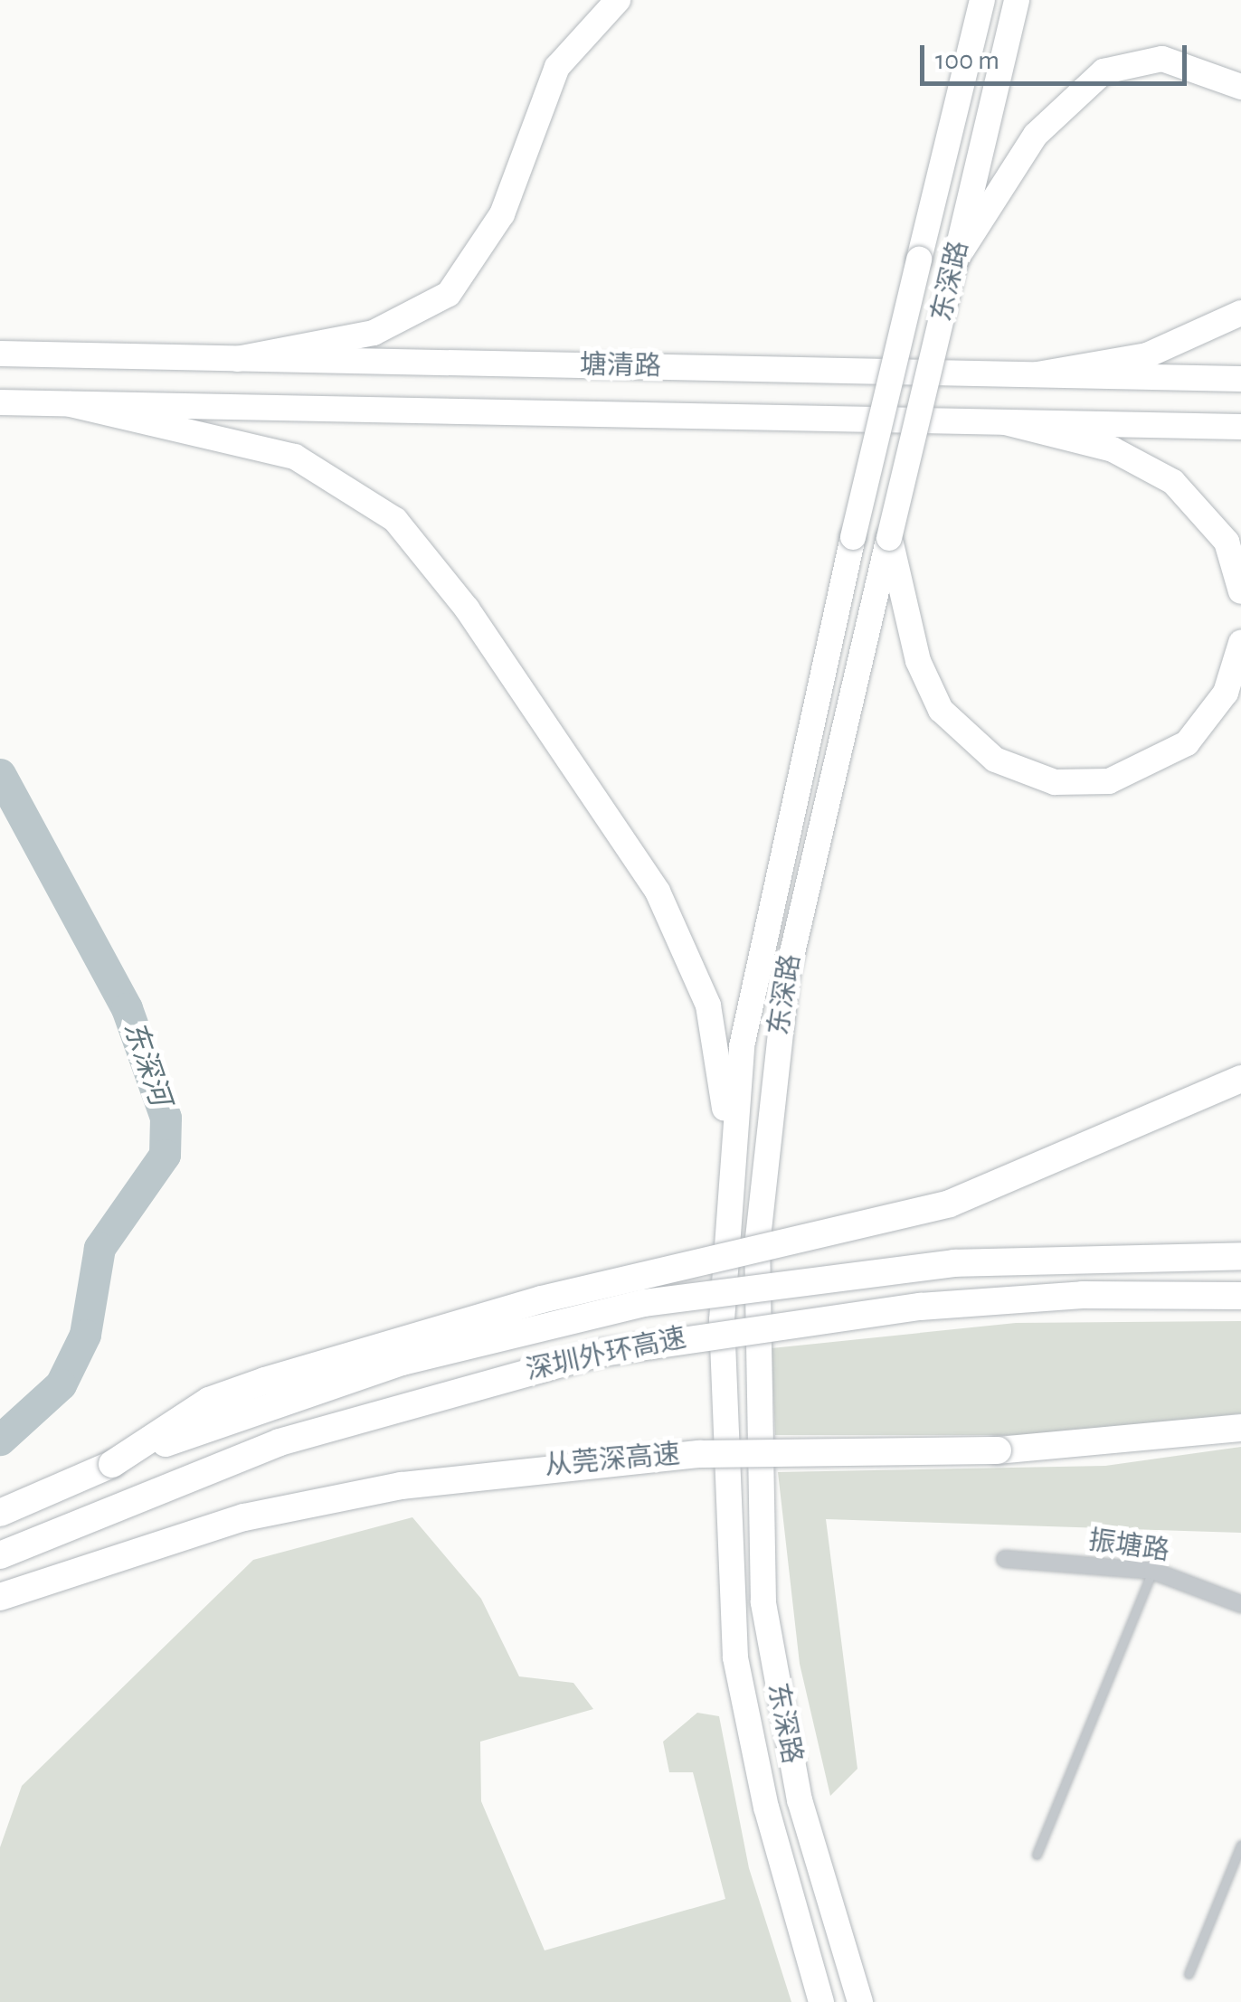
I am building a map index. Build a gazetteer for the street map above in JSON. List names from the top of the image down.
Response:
{
  "streets": {
    "highway": ["深圳外环高速", "从莞深高速"],
    "main road": ["东深路", "塘清路"],
    "street": ["振塘路"]
  },
  "water": ["东深河"],
  "scale_bar": "100 m"
}
